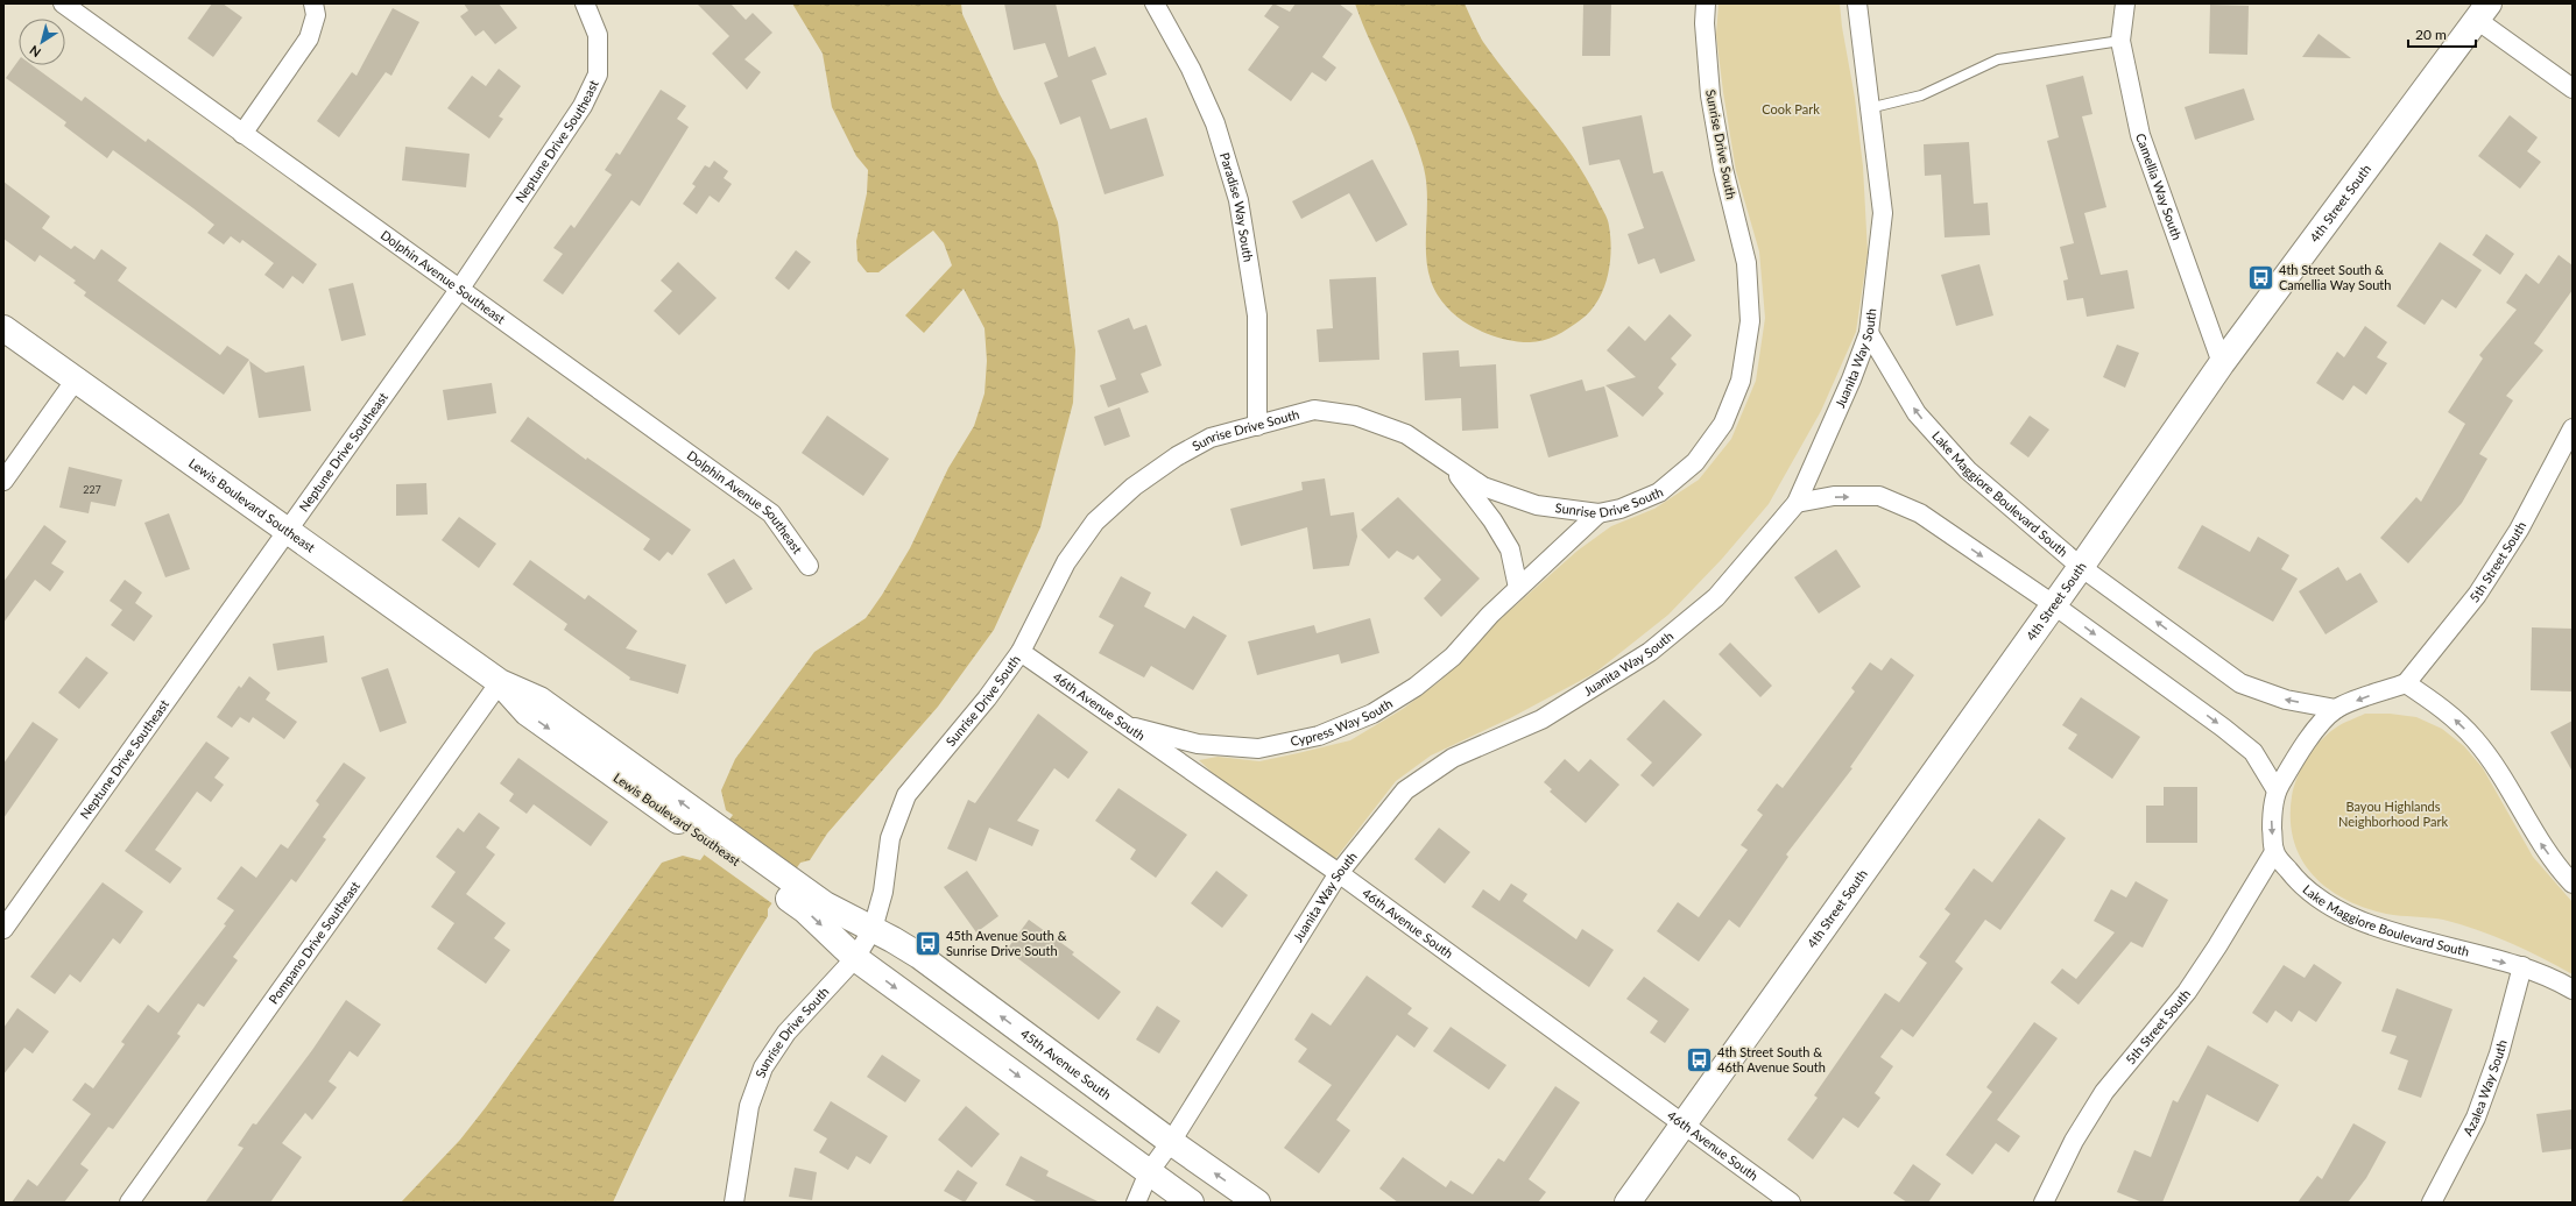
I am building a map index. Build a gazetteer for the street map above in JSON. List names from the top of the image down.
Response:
{
  "streets": {
    "street": [
      "Neptune Drive Southeast",
      "Sunrise Drive South",
      "Camellia Way South",
      "4th Street South",
      "Paradise Way South",
      "Dolphin Avenue Southeast",
      "Juanita Way South",
      "Lake Maggiore Boulevard South",
      "Lewis Boulevard Southeast",
      "5th Street South",
      "46th Avenue South",
      "Cypress Way South",
      "Pompano Drive Southeast",
      "45th Avenue South",
      "Azalea Way South"
    ]
  },
  "crossings": [
    ["Neptune Drive Southeast", "Dolphin Avenue Southeast"],
    ["Neptune Drive Southeast", "Lewis Boulevard Southeast"],
    ["Sunrise Drive South", "Paradise Way South"],
    ["Sunrise Drive South", "Lewis Boulevard Southeast"],
    ["Sunrise Drive South", "46th Avenue South"],
    ["Sunrise Drive South", "Cypress Way South"],
    ["Sunrise Drive South", "45th Avenue South"],
    ["Camellia Way South", "4th Street South"],
    ["4th Street South", "Lake Maggiore Boulevard South"],
    ["4th Street South", "46th Avenue South"],
    ["Juanita Way South", "Lake Maggiore Boulevard South"],
    ["Juanita Way South", "46th Avenue South"],
    ["Juanita Way South", "45th Avenue South"],
    ["Lake Maggiore Boulevard South", "5th Street South"],
    ["Lake Maggiore Boulevard South", "Azalea Way South"],
    ["Lewis Boulevard Southeast", "Pompano Drive Southeast"],
    ["Lewis Boulevard Southeast", "45th Avenue South"],
    ["46th Avenue South", "Cypress Way South"]
  ],
  "parks": ["Cook Park", "Bayou Highlands Neighborhood Park"],
  "places": {
    "bus stop": ["4th Street South & Camellia Way South", "45th Avenue South & Sunrise Drive South", "4th Street South & 46th Avenue South"]
  },
  "house_numbers": ["227"],
  "scale_bar": "20 m",
  "north": "bottom left"
}
